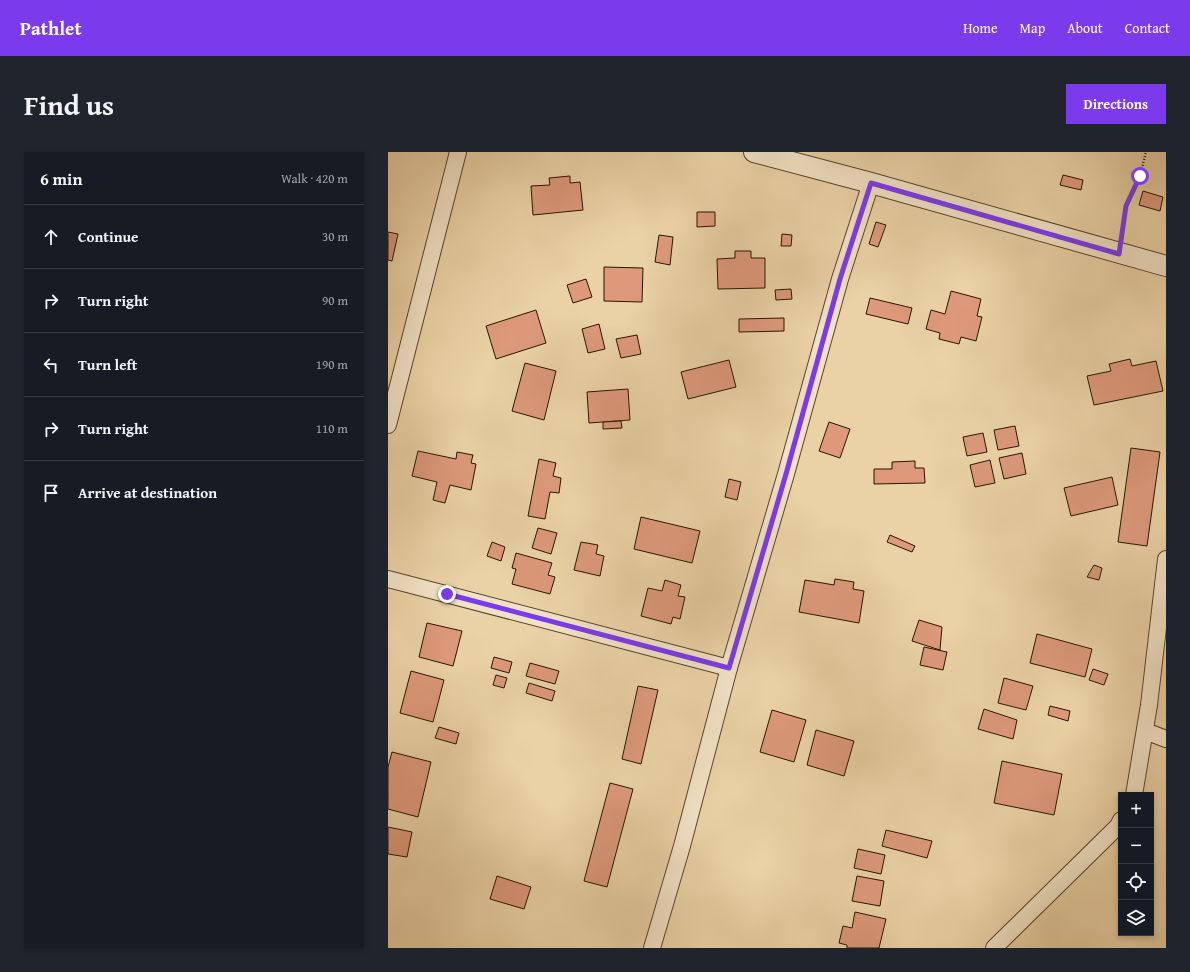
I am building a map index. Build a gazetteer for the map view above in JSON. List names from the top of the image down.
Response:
{
  "page": {
    "header": "Pathlet",
    "nav": [
      "Home",
      "Map",
      "About",
      "Contact"
    ],
    "title": "Find us",
    "buttons": "Directions",
    "heading": ["6 min", "Walk · 420 m"],
    "list": [
      ["Continue", "30 m"],
      ["Turn right", "90 m"],
      ["Turn left", "190 m"],
      ["Turn right", "110 m"],
      "Arrive at destination"
    ],
    "map_buttons": ["+", "−"]
  }
}
